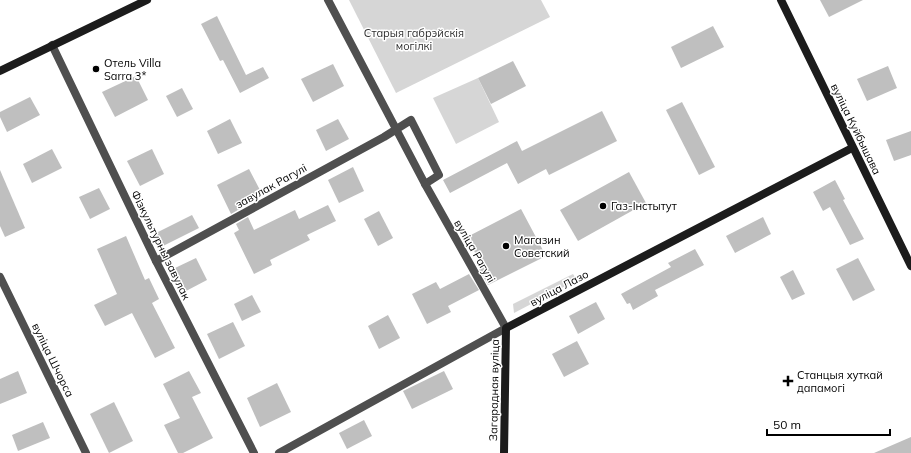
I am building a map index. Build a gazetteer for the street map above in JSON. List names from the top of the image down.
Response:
{
  "streets": {
    "street": [
      "вуліца Куйбышава",
      "завулак Рагулі",
      "Фізкультурны завулак",
      "вуліца Рагулі",
      "вуліца Лазо",
      "вуліца Шчорса",
      "Загарадная вуліца"
    ]
  },
  "crossings": [
    ["вуліца Куйбышава", "вуліца Лазо"],
    ["завулак Рагулі", "Фізкультурны завулак"],
    ["завулак Рагулі", "вуліца Рагулі"],
    ["вуліца Рагулі", "вуліца Лазо"],
    ["вуліца Рагулі", "Загарадная вуліца"],
    ["вуліца Лазо", "Загарадная вуліца"]
  ],
  "parks": ["Старыя габрэйскія могілкі"],
  "places": {
    "other": ["Отель Villa Sarra 3*", "Газ-Інстытут", "Магазин Советский"],
    "health": ["Станцыя хуткай дапамогі"]
  },
  "scale_bar": "50 m"
}
